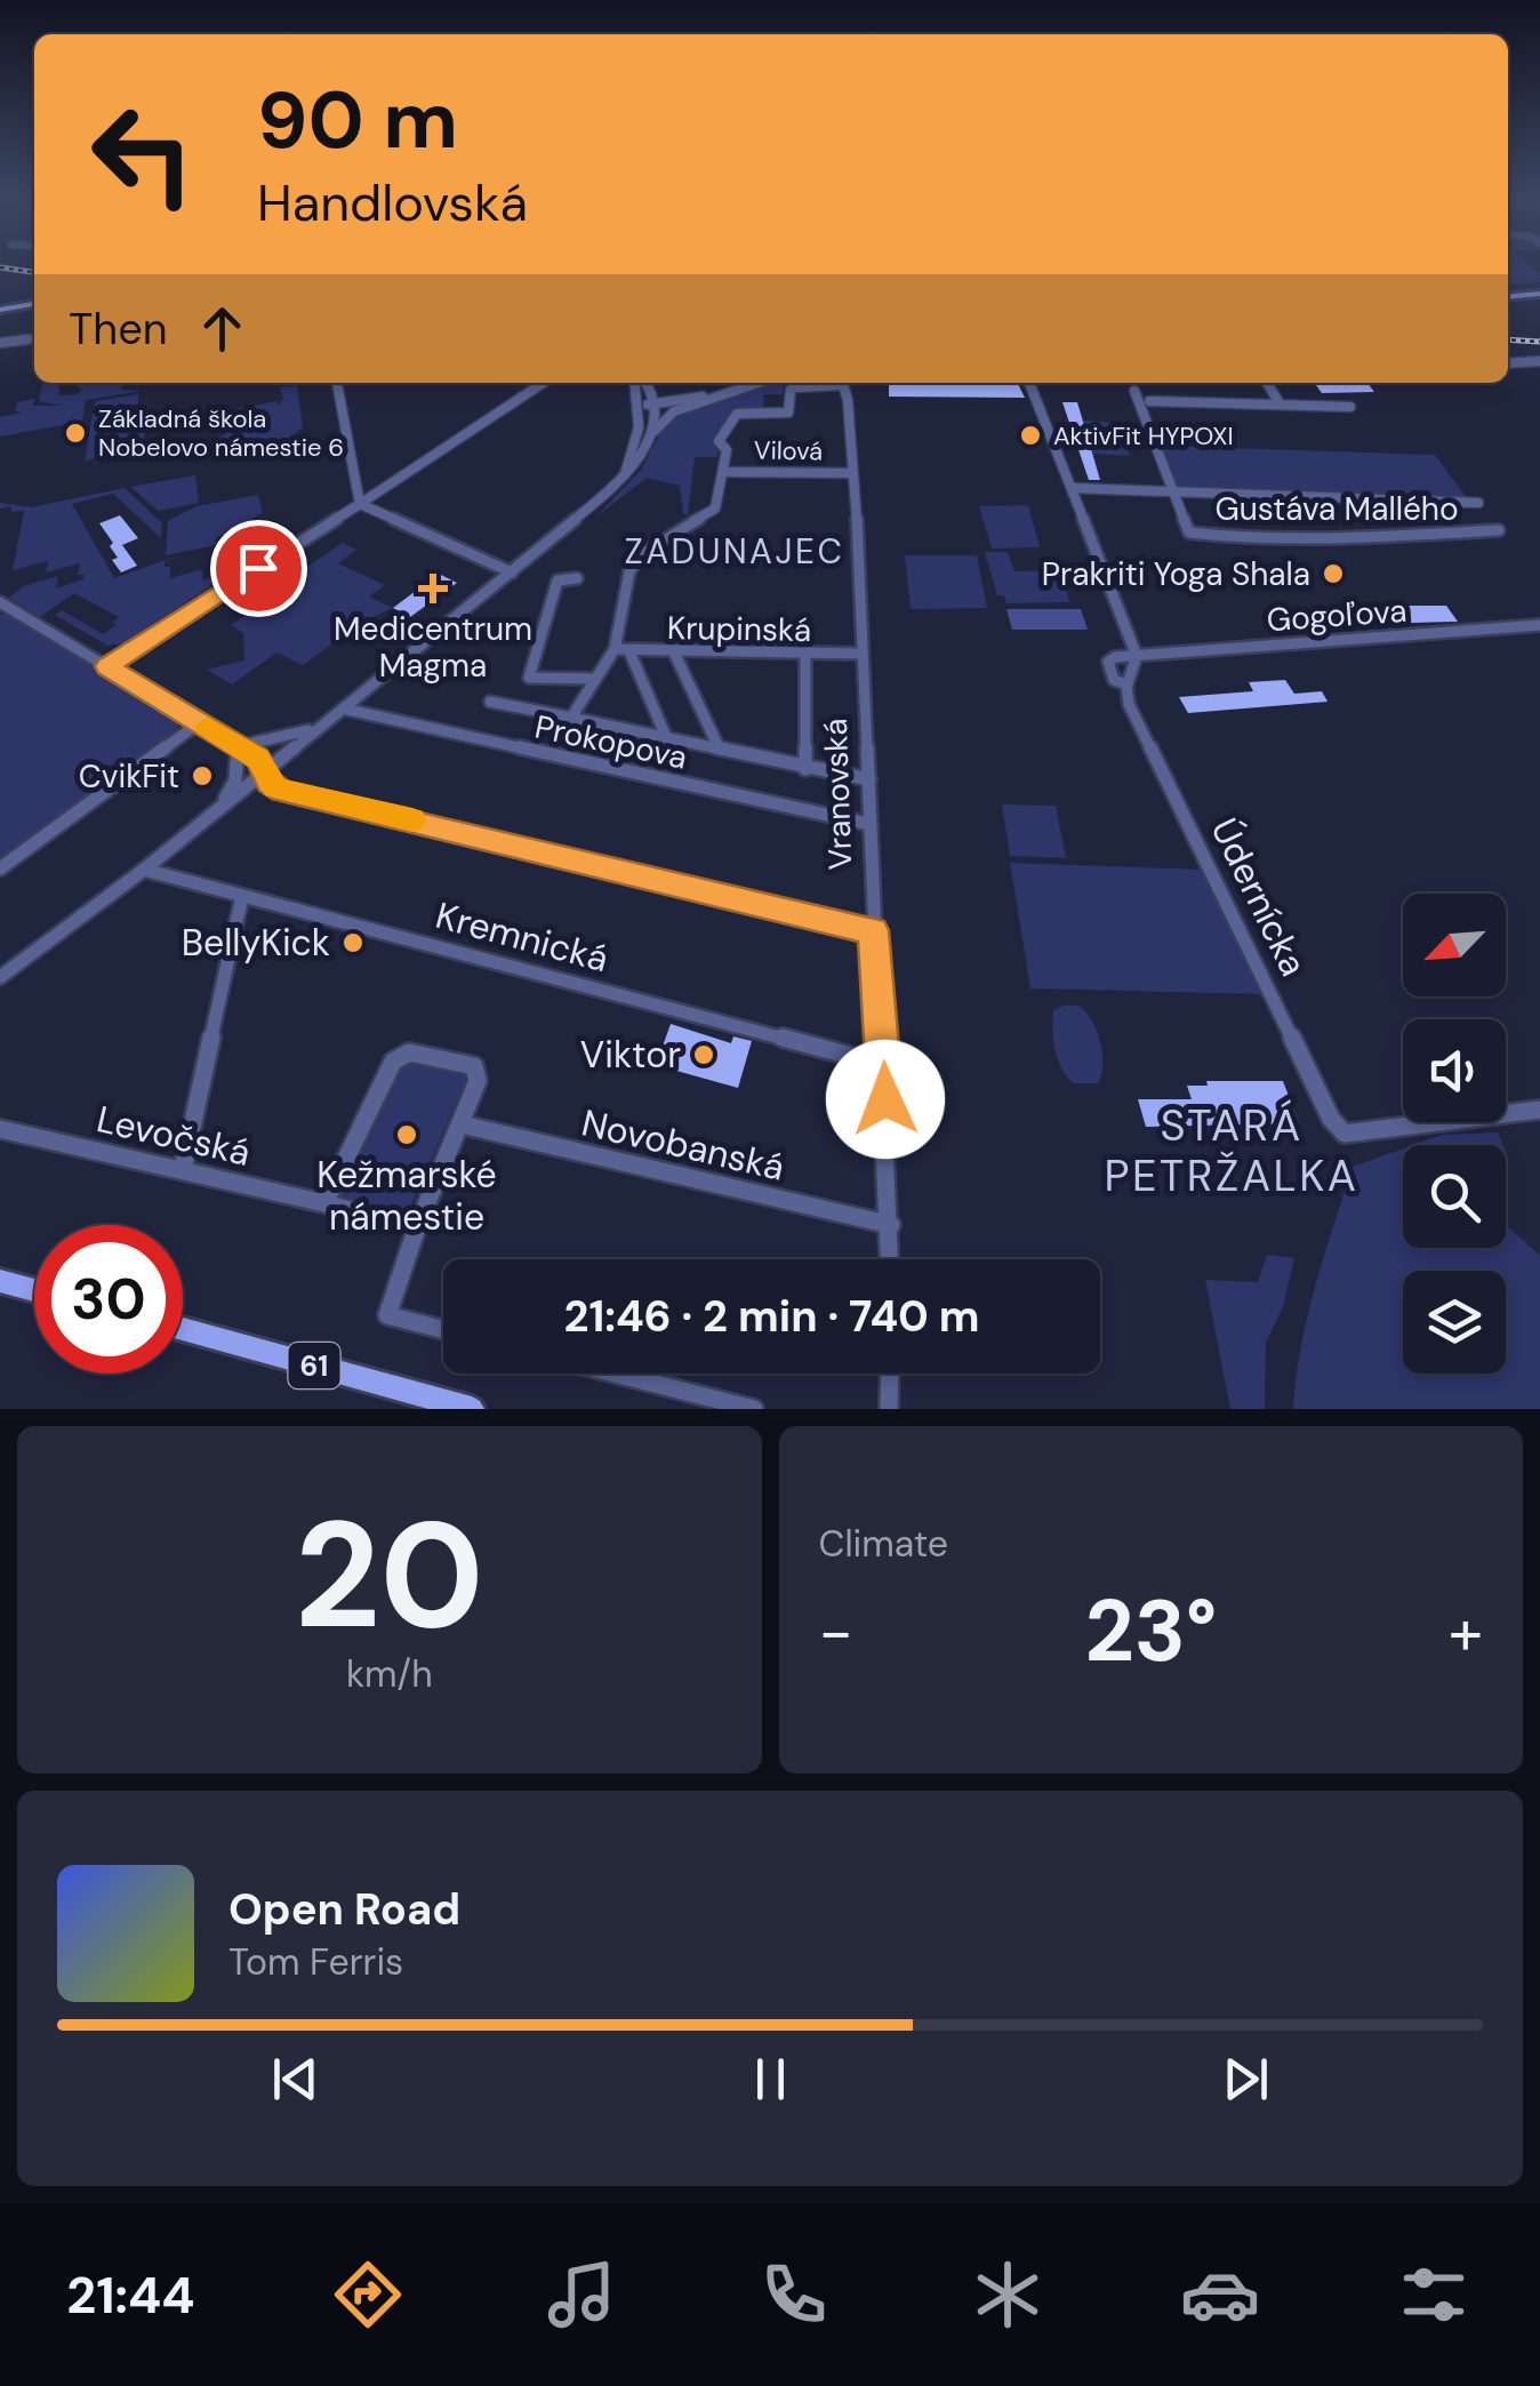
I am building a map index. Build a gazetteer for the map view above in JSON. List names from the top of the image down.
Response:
{
  "streets": {
    "main road": ["61"],
    "street": [
      "Vilová",
      "Gustáva Mallého",
      "Gogoľova",
      "Krupinská",
      "Prokopova",
      "Vranovská",
      "Údernícka",
      "Kremnická",
      "Levočská",
      "Novobanská"
    ]
  },
  "crossings": [
    ["Vilová", "Krupinská"],
    ["Vilová", "Vranovská"],
    ["Gogoľova", "Údernícka"],
    ["Krupinská", "Vranovská"],
    ["Prokopova", "Vranovská"],
    ["Vranovská", "Kremnická"],
    ["Vranovská", "Novobanská"]
  ],
  "districts": ["ZADUNAJEC", "STARÁ PETRŽALKA"],
  "places": {
    "other": [
      "Základná škola Nobelovo námestie 6",
      "AktivFit HYPOXI",
      "Prakriti Yoga Shala",
      "CvikFit",
      "BellyKick",
      "Viktor",
      "Kežmarské námestie"
    ],
    "health": ["Medicentrum Magma"]
  },
  "north": "bottom left",
  "page": {
    "turn": ["90 m", "Handlovská"],
    "then": "Then",
    "limit": "30",
    "trip": "21:46 · 2 min · 740 m",
    "tile": [
      ["20", "km/h"],
      "Climate"
    ],
    "heat": ["−", "23°", "+"],
    "song": ["Open Road", "Tom Ferris"],
    "tabs": "21:44"
  }
}
